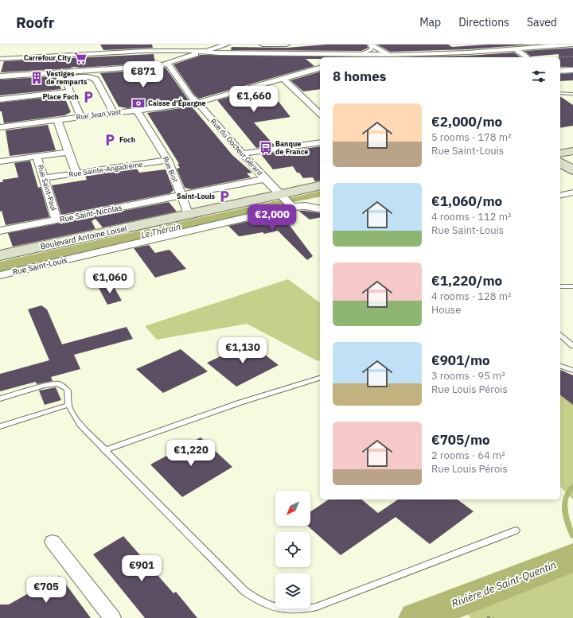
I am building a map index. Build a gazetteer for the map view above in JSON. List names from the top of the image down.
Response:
{
  "streets": {
    "main road": ["Boulevard Antoine Loisel"],
    "street": [
      "Rue Jean Vast",
      "Rue du Docteur Gérard",
      "Rue Sainte-Angadrème",
      "Rue Biot",
      "Rue Saint-Paul",
      "Rue Saint-Nicolas",
      "Rue Saint-Louis"
    ]
  },
  "crossings": [
    ["Rue Jean Vast", "Rue du Docteur Gérard"],
    ["Rue Jean Vast", "Rue Biot"],
    ["Rue du Docteur Gérard", "Rue Saint-Nicolas"],
    ["Rue du Docteur Gérard", "Boulevard Antoine Loisel"],
    ["Rue du Docteur Gérard", "Rue Saint-Louis"],
    ["Rue Sainte-Angadrème", "Rue Biot"],
    ["Rue Sainte-Angadrème", "Rue Saint-Paul"],
    ["Rue Biot", "Rue Saint-Nicolas"],
    ["Rue Biot", "Boulevard Antoine Loisel"],
    ["Rue Saint-Paul", "Rue Saint-Nicolas"]
  ],
  "water": ["Le Thérain", "Rivière de Saint-Quentin"],
  "places": {
    "supermarket": ["Carrefour City"],
    "building": ["Vestiges de remparts"],
    "parking": ["Place Foch", "Foch", "Saint-Louis"],
    "bank": ["Caisse d'Épargne"],
    "bus stop": ["Banque de France"]
  },
  "north": "bottom left",
  "page": {
    "header": "Roofr",
    "nav": ["Map", "Directions", "Saved"],
    "heading": "8 homes",
    "price": [
      "€871",
      "€1,660",
      "€2,000",
      "€1,060",
      "€1,130",
      "€1,220",
      "€901",
      "€705"
    ],
    "list": [
      {
        "name": "€2,000/mo",
        "note": "5 rooms · 178 m² · Rue Saint-Louis"
      },
      {
        "name": "€1,060/mo",
        "note": "4 rooms · 112 m² · Rue Saint-Louis"
      },
      {
        "name": "€1,220/mo",
        "note": "4 rooms · 128 m² · House"
      },
      {
        "name": "€901/mo",
        "note": "3 rooms · 95 m² · Rue Louis Pérois"
      },
      {
        "name": "€705/mo",
        "note": "2 rooms · 64 m² · Rue Louis Pérois"
      }
    ]
  }
}
